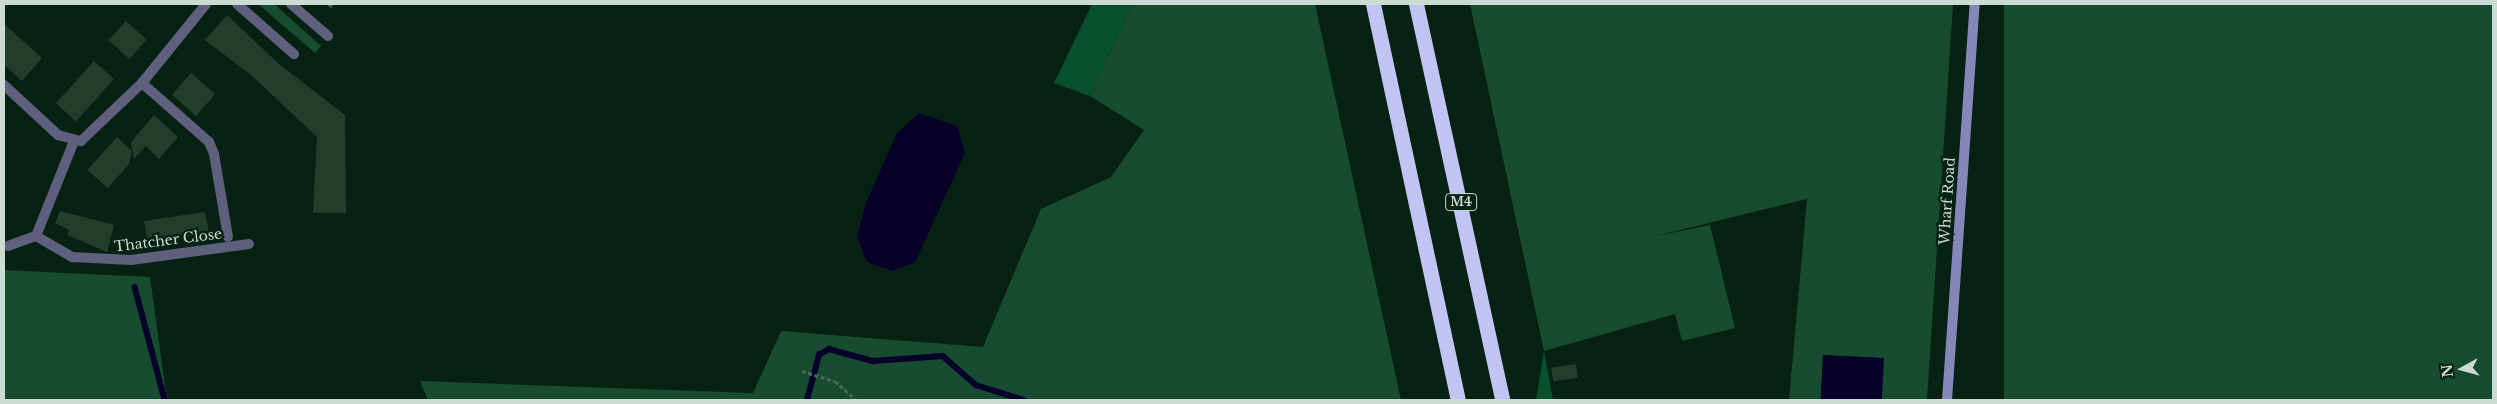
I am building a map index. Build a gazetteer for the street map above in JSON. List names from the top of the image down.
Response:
{
  "streets": {
    "highway": ["M4"],
    "main road": ["Wharf Road"],
    "street": ["Thatcher Close"]
  },
  "north": "left"
}
